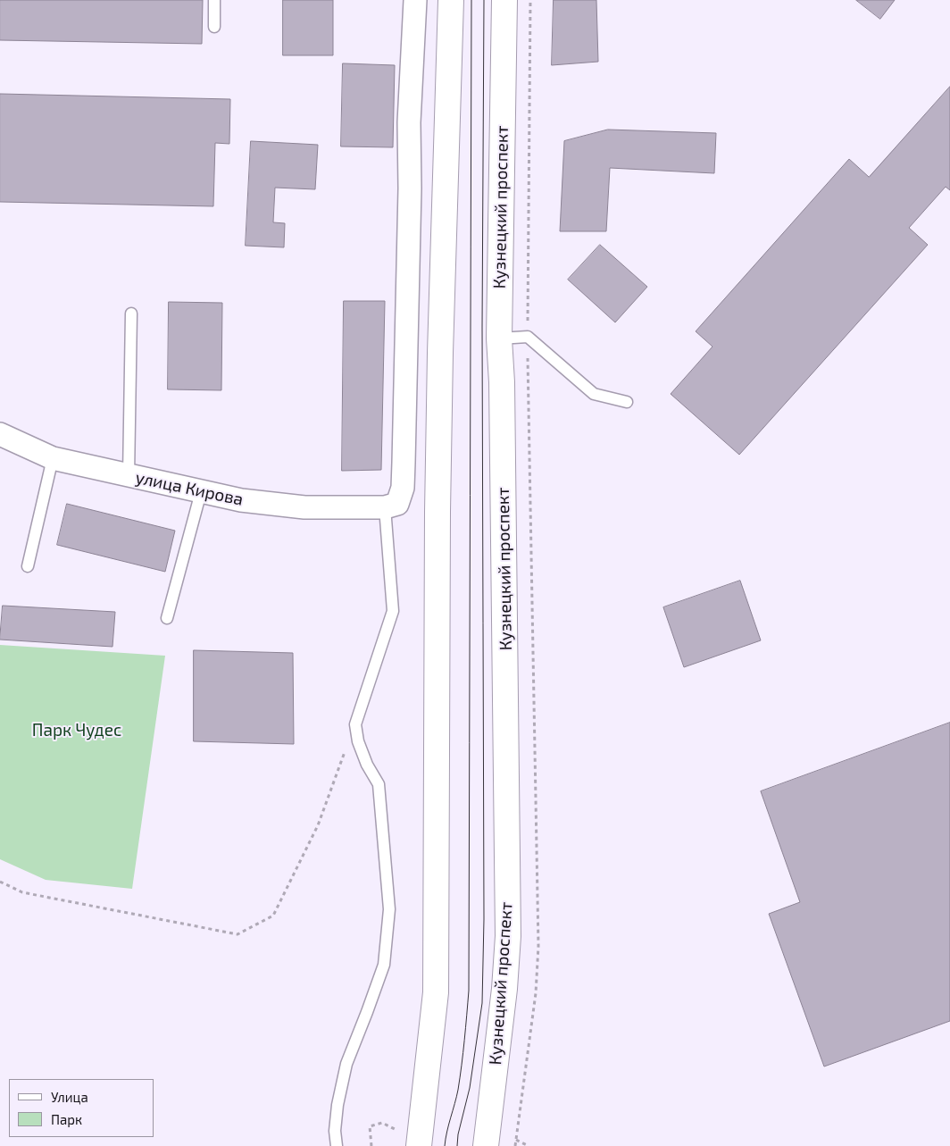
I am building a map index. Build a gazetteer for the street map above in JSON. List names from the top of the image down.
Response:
{
  "streets": {
    "main road": ["Кузнецкий проспект"],
    "street": ["улица Кирова"]
  },
  "parks": ["Парк Чудес"],
  "legend": ["Улица", "Парк"]
}
